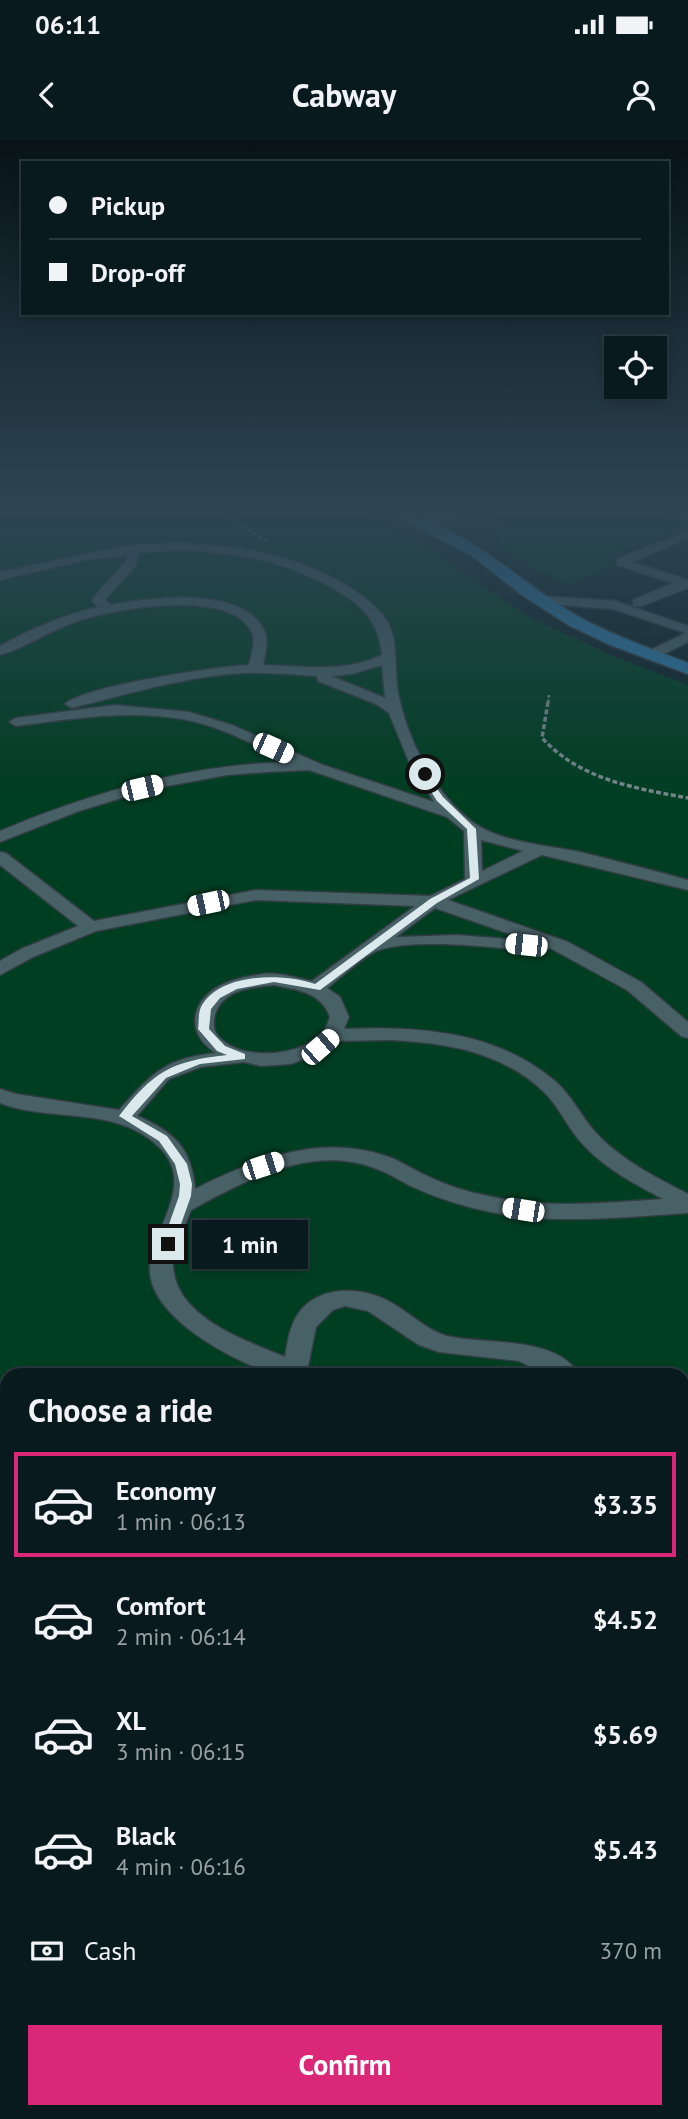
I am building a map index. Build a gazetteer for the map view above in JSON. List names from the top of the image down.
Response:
{
  "page": {
    "status": "06:11",
    "header": "Cabway",
    "banner": ["Pickup", "Drop-off"],
    "bubble": "1 min",
    "heading": "Choose a ride",
    "list": [
      {
        "name": "Economy",
        "note": "1 min · 06:13",
        "value": "$3.35"
      },
      {
        "name": "Comfort",
        "note": "2 min · 06:14",
        "value": "$4.52"
      },
      {
        "name": "XL",
        "note": "3 min · 06:15",
        "value": "$5.69"
      },
      {
        "name": "Black",
        "note": "4 min · 06:16",
        "value": "$5.43"
      }
    ],
    "pay": ["Cash", "370 m"],
    "buttons": "Confirm"
  }
}
